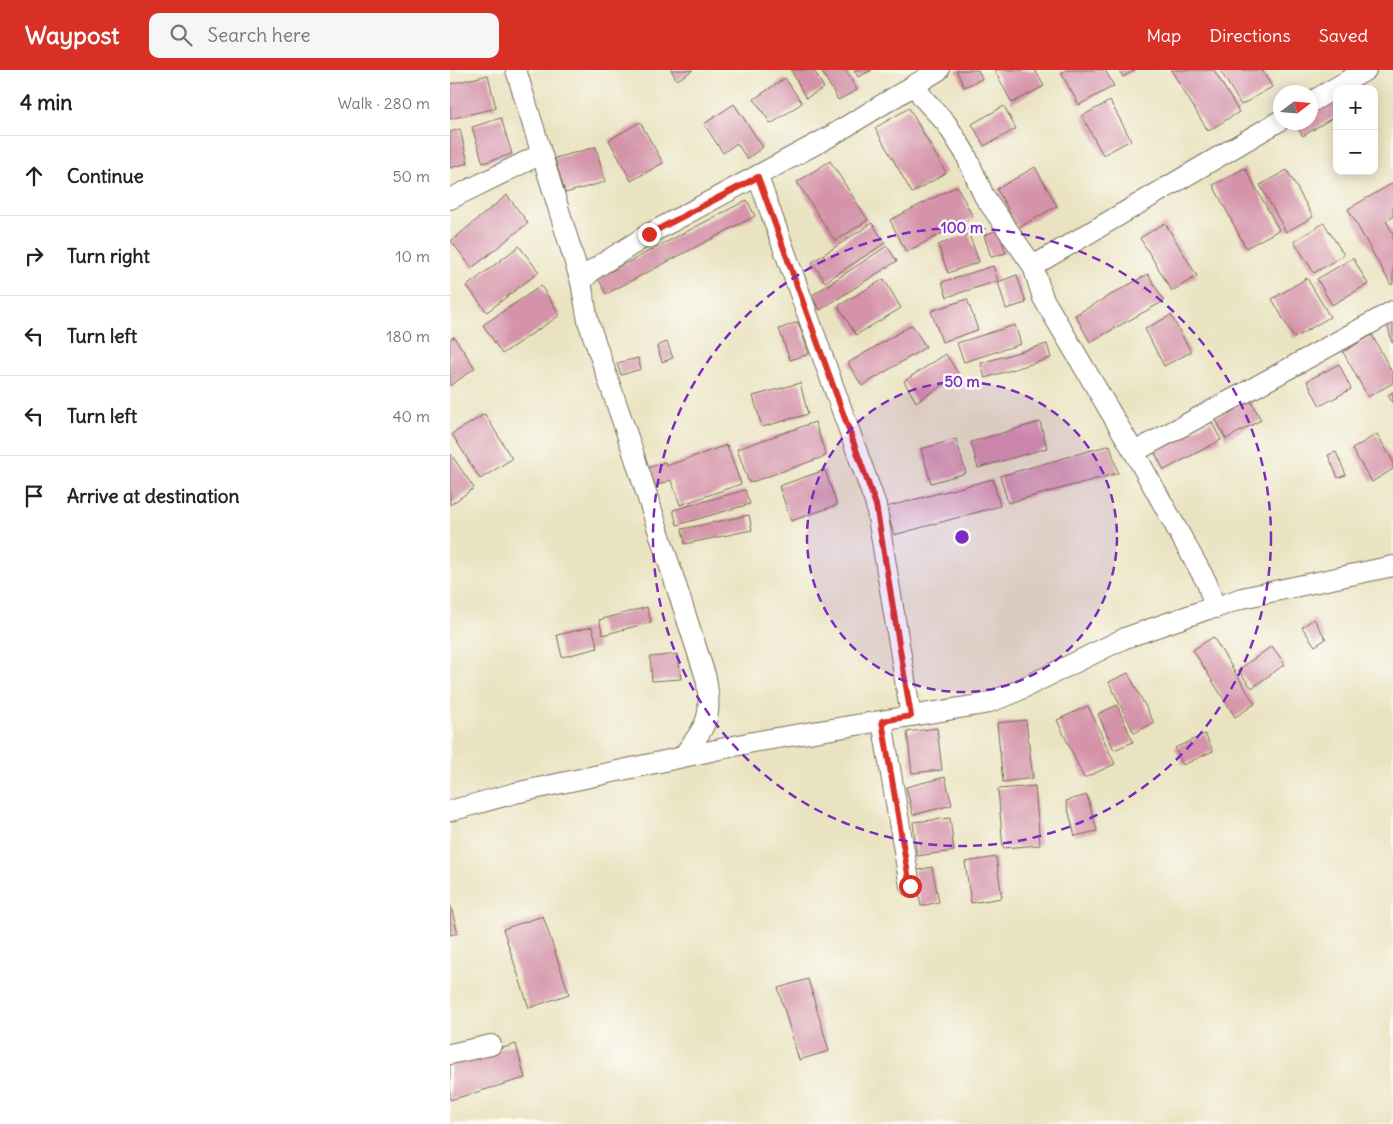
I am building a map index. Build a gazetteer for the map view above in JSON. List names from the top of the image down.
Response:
{
  "north": "right",
  "page": {
    "header": "Waypost",
    "search": "Search here",
    "nav": ["Map", "Directions", "Saved"],
    "heading": ["4 min", "Walk · 280 m"],
    "map_buttons": ["+", "−"],
    "list": [
      ["Continue", "50 m"],
      ["Turn right", "10 m"],
      ["Turn left", "180 m"],
      ["Turn left", "40 m"],
      "Arrive at destination"
    ]
  },
  "rings": ["100 m", "50 m"]
}
